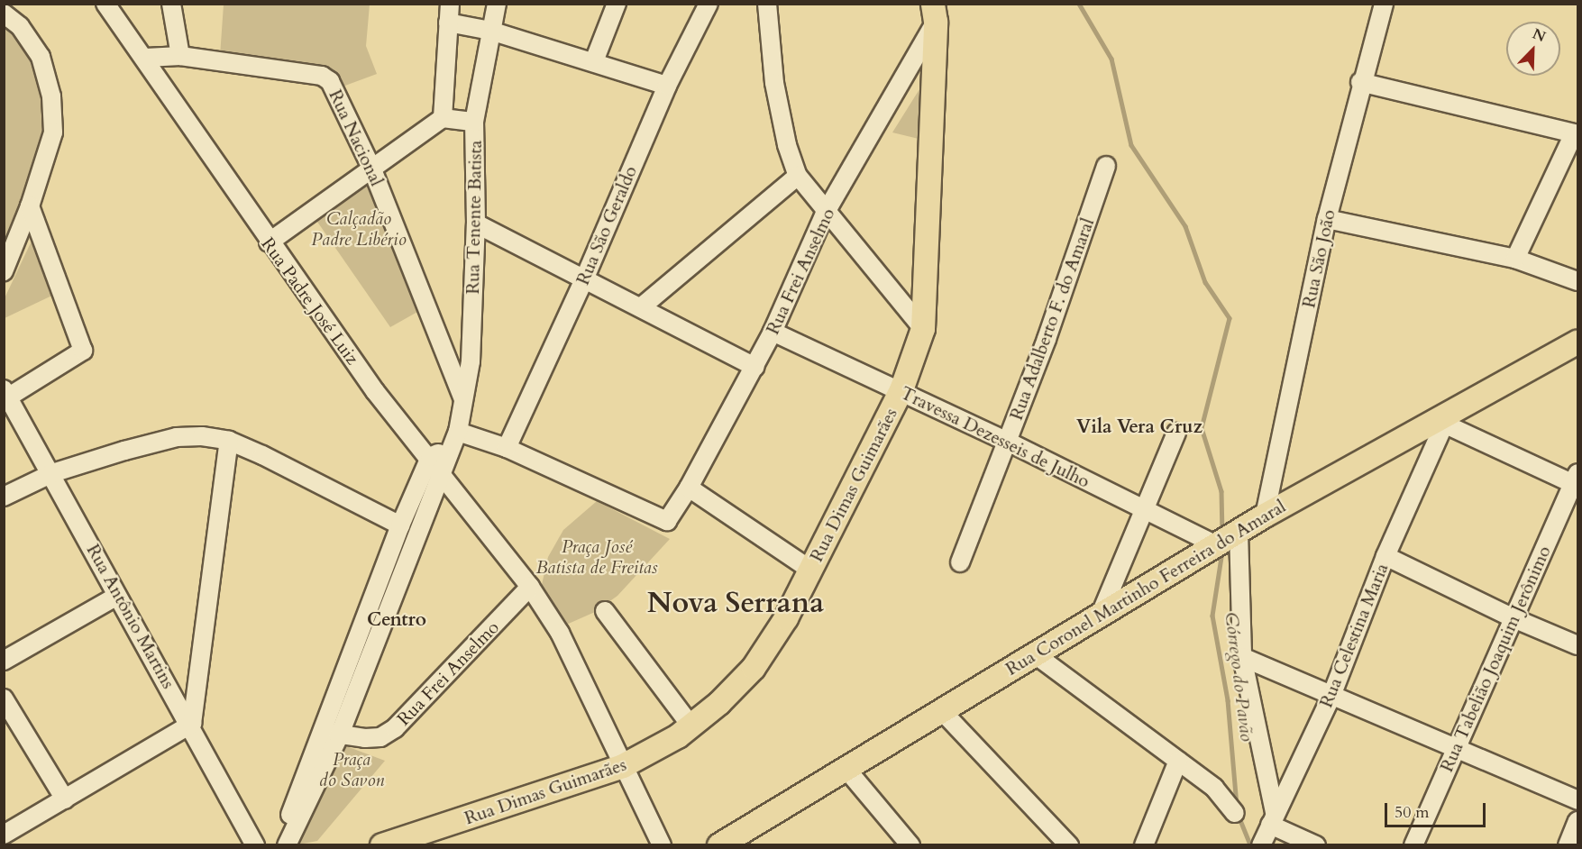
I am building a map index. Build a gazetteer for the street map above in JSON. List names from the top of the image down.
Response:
{
  "streets": {
    "main road": ["Rua Dimas Guimarães", "Rua Coronel Martinho Ferreira do Amaral"],
    "street": [
      "Rua Nacional",
      "Rua Tenente Batista",
      "Rua São Geraldo",
      "Rua São João",
      "Rua Frei Anselmo",
      "Rua Padre José Luiz",
      "Rua Adalberto F. do Amaral",
      "Travessa Dezesseis de Julho",
      "Rua Antônio Martins",
      "Rua Celestina Maria",
      "Rua Tabelião Joaquim Jerônimo"
    ]
  },
  "crossings": [
    ["Rua Nacional", "Rua Tenente Batista"],
    ["Rua Nacional", "Rua Padre José Luiz"],
    ["Rua Tenente Batista", "Rua Frei Anselmo"],
    ["Rua Tenente Batista", "Rua Padre José Luiz"],
    ["Rua São Geraldo", "Rua Frei Anselmo"],
    ["Rua São João", "Rua Coronel Martinho Ferreira do Amaral"],
    ["Rua Frei Anselmo", "Rua Padre José Luiz"],
    ["Rua Frei Anselmo", "Travessa Dezesseis de Julho"],
    ["Rua Frei Anselmo", "Rua Dimas Guimarães"],
    ["Rua Padre José Luiz", "Rua Dimas Guimarães"],
    ["Rua Adalberto F. do Amaral", "Travessa Dezesseis de Julho"],
    ["Travessa Dezesseis de Julho", "Rua Dimas Guimarães"],
    ["Travessa Dezesseis de Julho", "Rua Coronel Martinho Ferreira do Amaral"],
    ["Rua Coronel Martinho Ferreira do Amaral", "Rua Celestina Maria"]
  ],
  "districts": ["Vila Vera Cruz", "Nova Serrana", "Centro"],
  "water": ["Córrego do Pavão"],
  "parks": ["Calçadão Padre Libério", "Praça José Batista de Freitas", "Praça do Savon"],
  "scale_bar": "50 m",
  "north": "top right"
}
